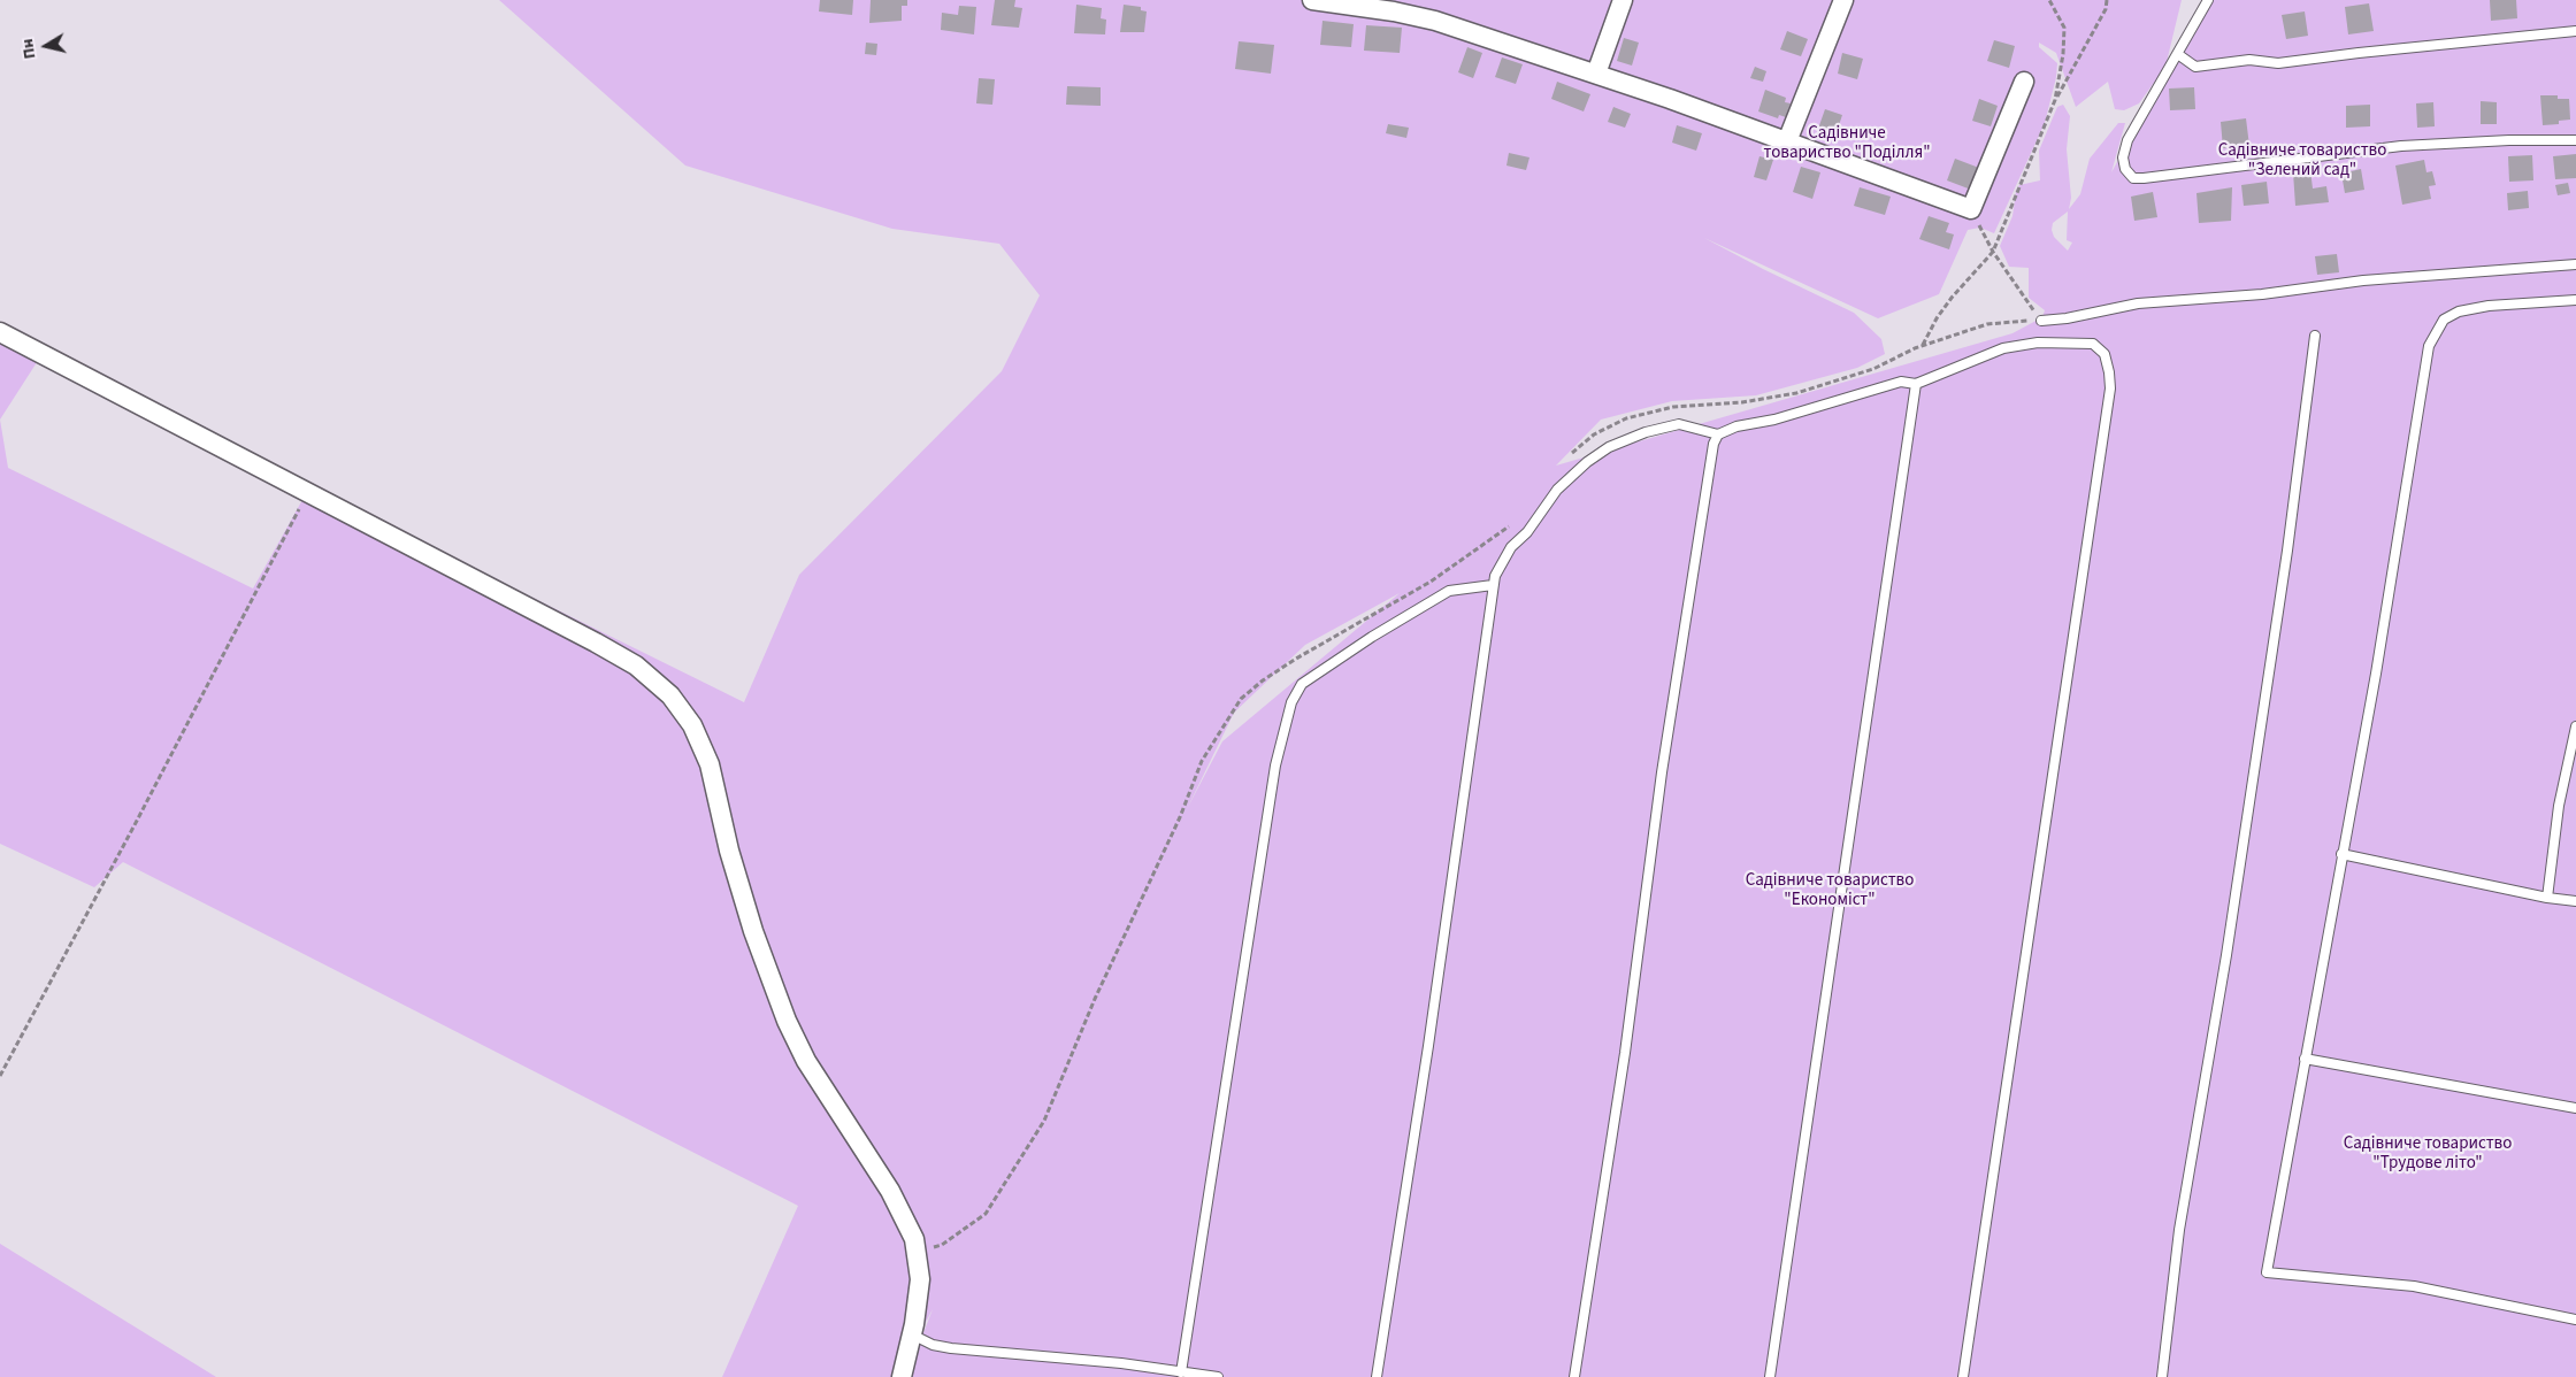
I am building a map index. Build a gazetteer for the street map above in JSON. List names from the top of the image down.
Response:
{
  "parks": [
    "Садівниче товариство \"Поділля\"",
    "Садівниче товариство \"Зелений сад\"",
    "Садівниче товариство \"Економіст\"",
    "Садівниче товариство \"Трудове літо\""
  ],
  "north": "left"
}
